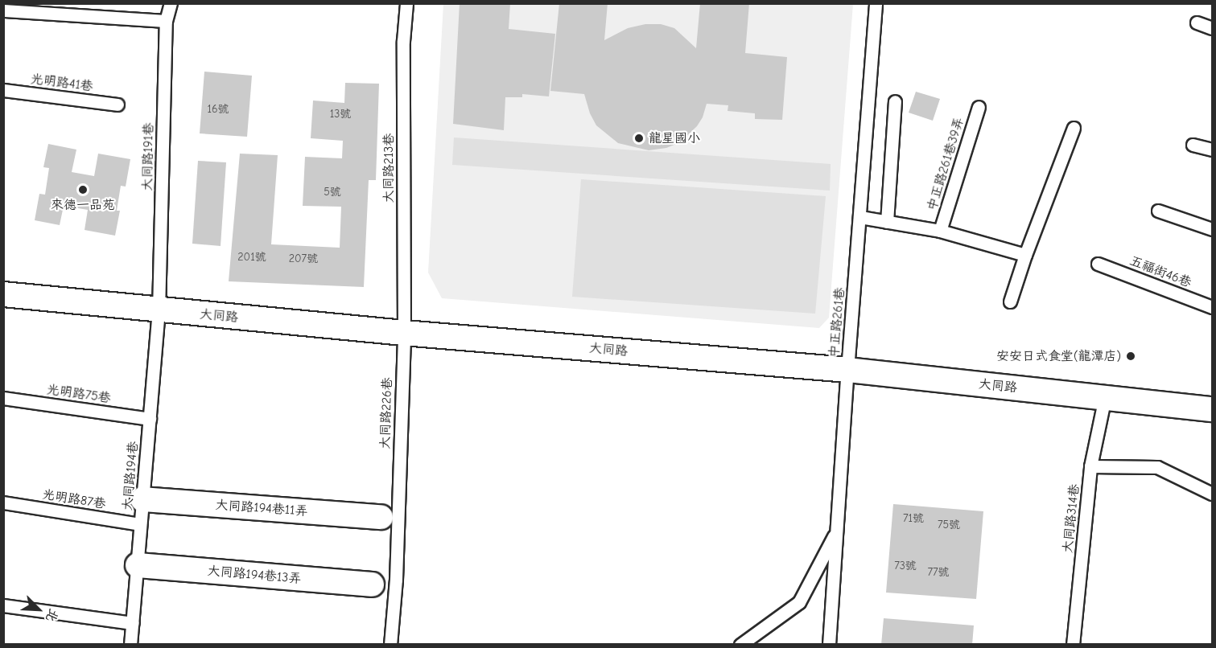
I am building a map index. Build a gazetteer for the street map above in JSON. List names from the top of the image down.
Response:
{
  "streets": {
    "street": ["大同路", "大同路194巷11弄", "大同路194巷13弄"],
    "lane": [
      "光明路41巷",
      "大同路191巷",
      "中正路261巷39弄",
      "大同路213巷",
      "五福街46巷",
      "中正路261巷",
      "光明路75巷",
      "大同路226巷",
      "大同路194巷",
      "光明路87巷",
      "大同路314巷"
    ]
  },
  "crossings": [
    ["大同路191巷", "大同路"],
    ["大同路191巷", "大同路194巷"],
    ["大同路213巷", "大同路"],
    ["大同路213巷", "大同路226巷"],
    ["大同路", "中正路261巷"],
    ["大同路", "大同路226巷"],
    ["大同路", "大同路194巷"],
    ["大同路", "大同路314巷"],
    ["光明路75巷", "大同路194巷"],
    ["大同路194巷", "光明路87巷"],
    ["大同路194巷", "大同路194巷11弄"],
    ["大同路194巷", "大同路194巷13弄"]
  ],
  "places": ["龍星國小", "來德一品苑", "安安日式食堂(龍潭店)"],
  "house_numbers": [
    "16號",
    "13號",
    "5號",
    "201號",
    "207號",
    "71號",
    "75號",
    "73號",
    "77號"
  ],
  "north": "bottom right"
}
